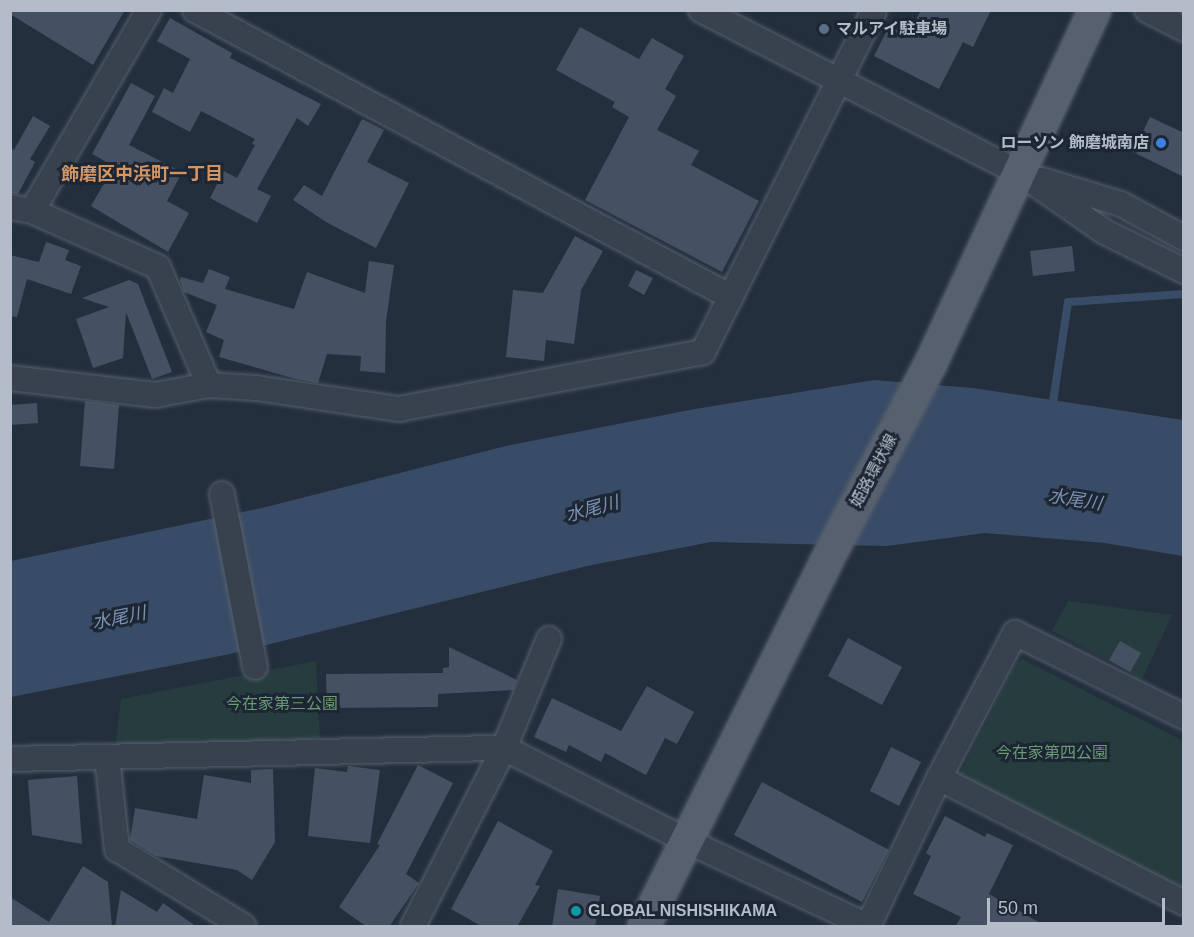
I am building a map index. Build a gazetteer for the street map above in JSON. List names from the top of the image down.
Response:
{
  "streets": {
    "main road": ["姫路環状線"]
  },
  "districts": ["飾磨区中浜町一丁目"],
  "water": ["水尾川"],
  "parks": ["今在家第三公園", "今在家第四公園"],
  "places": ["マルアイ駐車場", "ローソン 飾磨城南店", "GLOBAL NISHISHIKAMA"],
  "scale_bar": "50 m"
}
